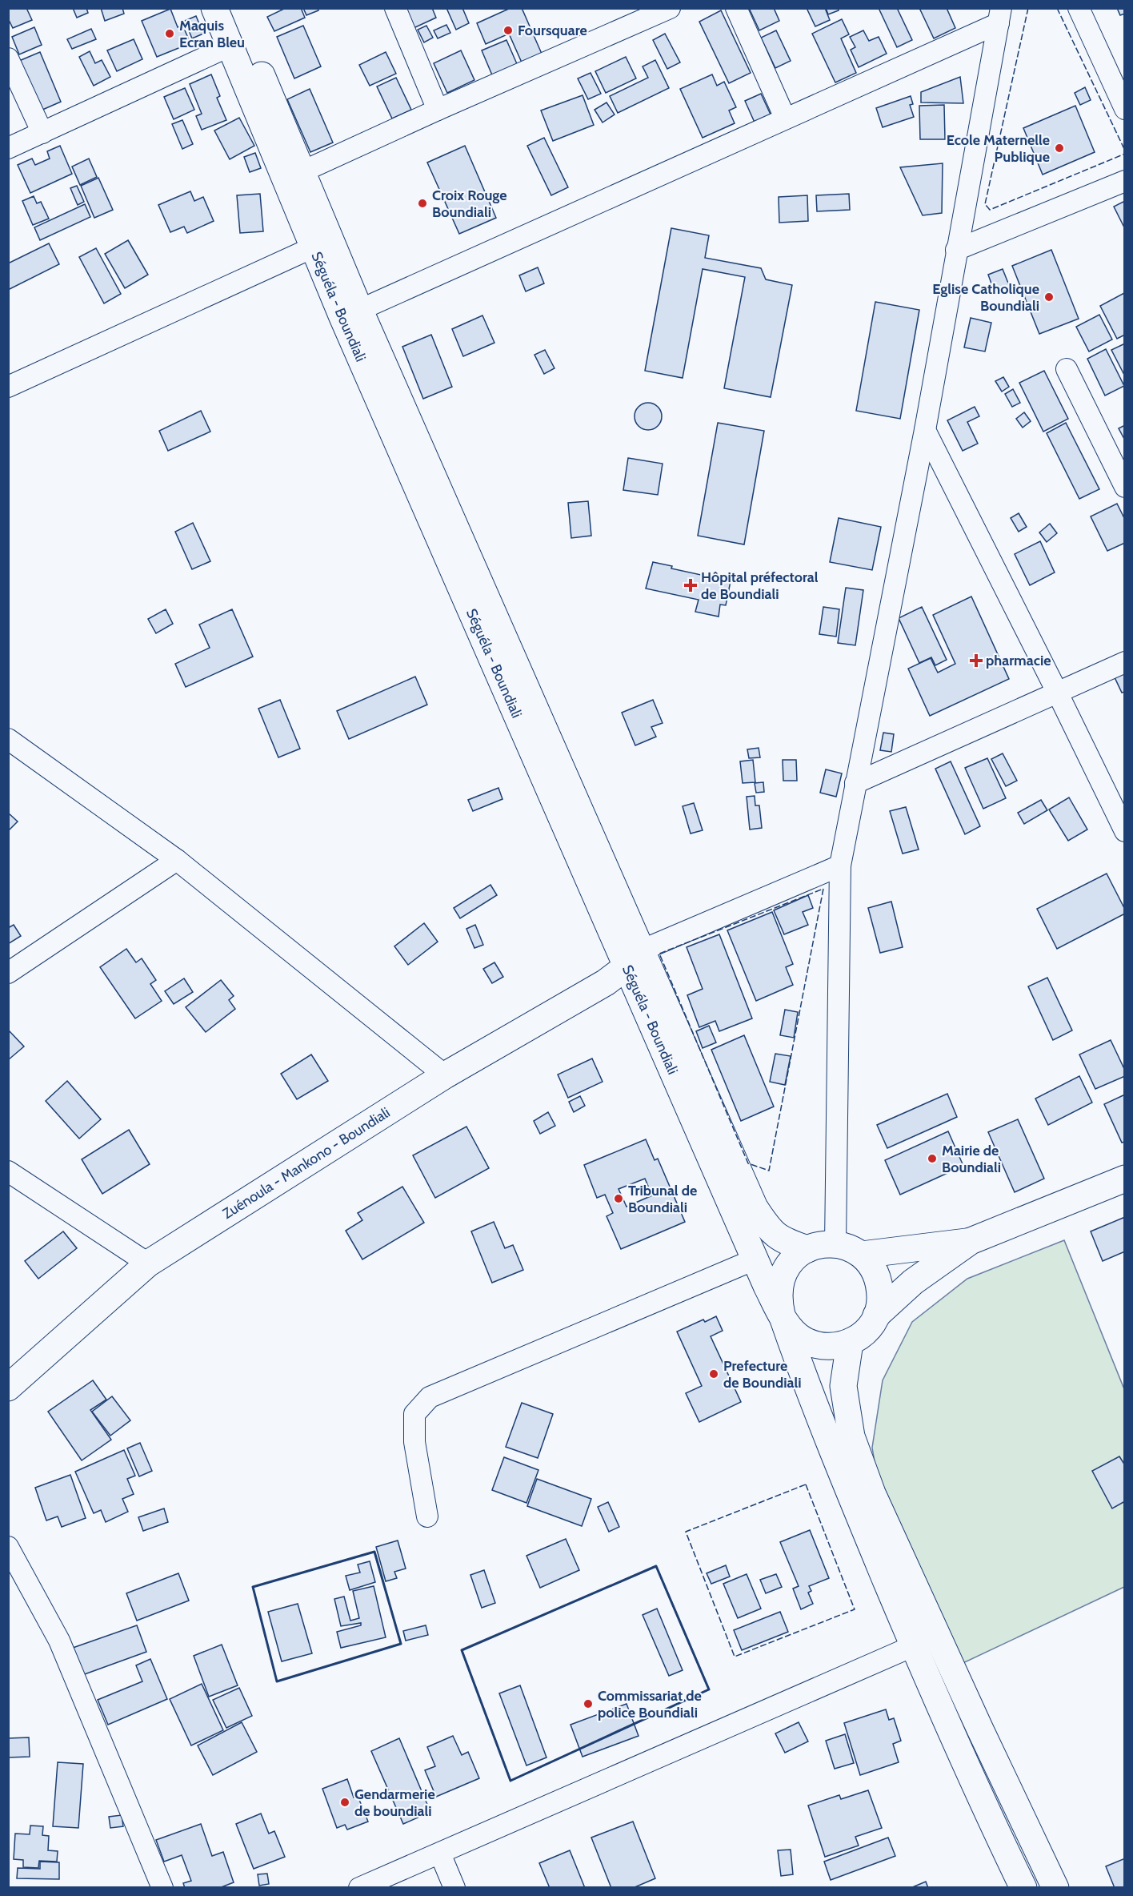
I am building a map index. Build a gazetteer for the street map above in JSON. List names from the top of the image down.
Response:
{
  "streets": {
    "main road": ["Séguéla - Boundiali", "Zuénoula - Mankono - Boundiali"]
  },
  "crossings": [
    ["Séguéla - Boundiali", "Zuénoula - Mankono - Boundiali"]
  ],
  "places": {
    "other": [
      "Foursquare",
      "Maquis Ecran Bleu",
      "Ecole Maternelle Publique",
      "Croix Rouge Boundiali",
      "Eglise Catholique Boundiali",
      "Mairie de Boundiali",
      "Tribunal de Boundiali",
      "Prefecture de Boundiali",
      "Commissariat de police Boundiali",
      "Gendarmerie de boundiali"
    ],
    "health": ["Hôpital préfectoral de Boundiali", "pharmacie"]
  }
}
